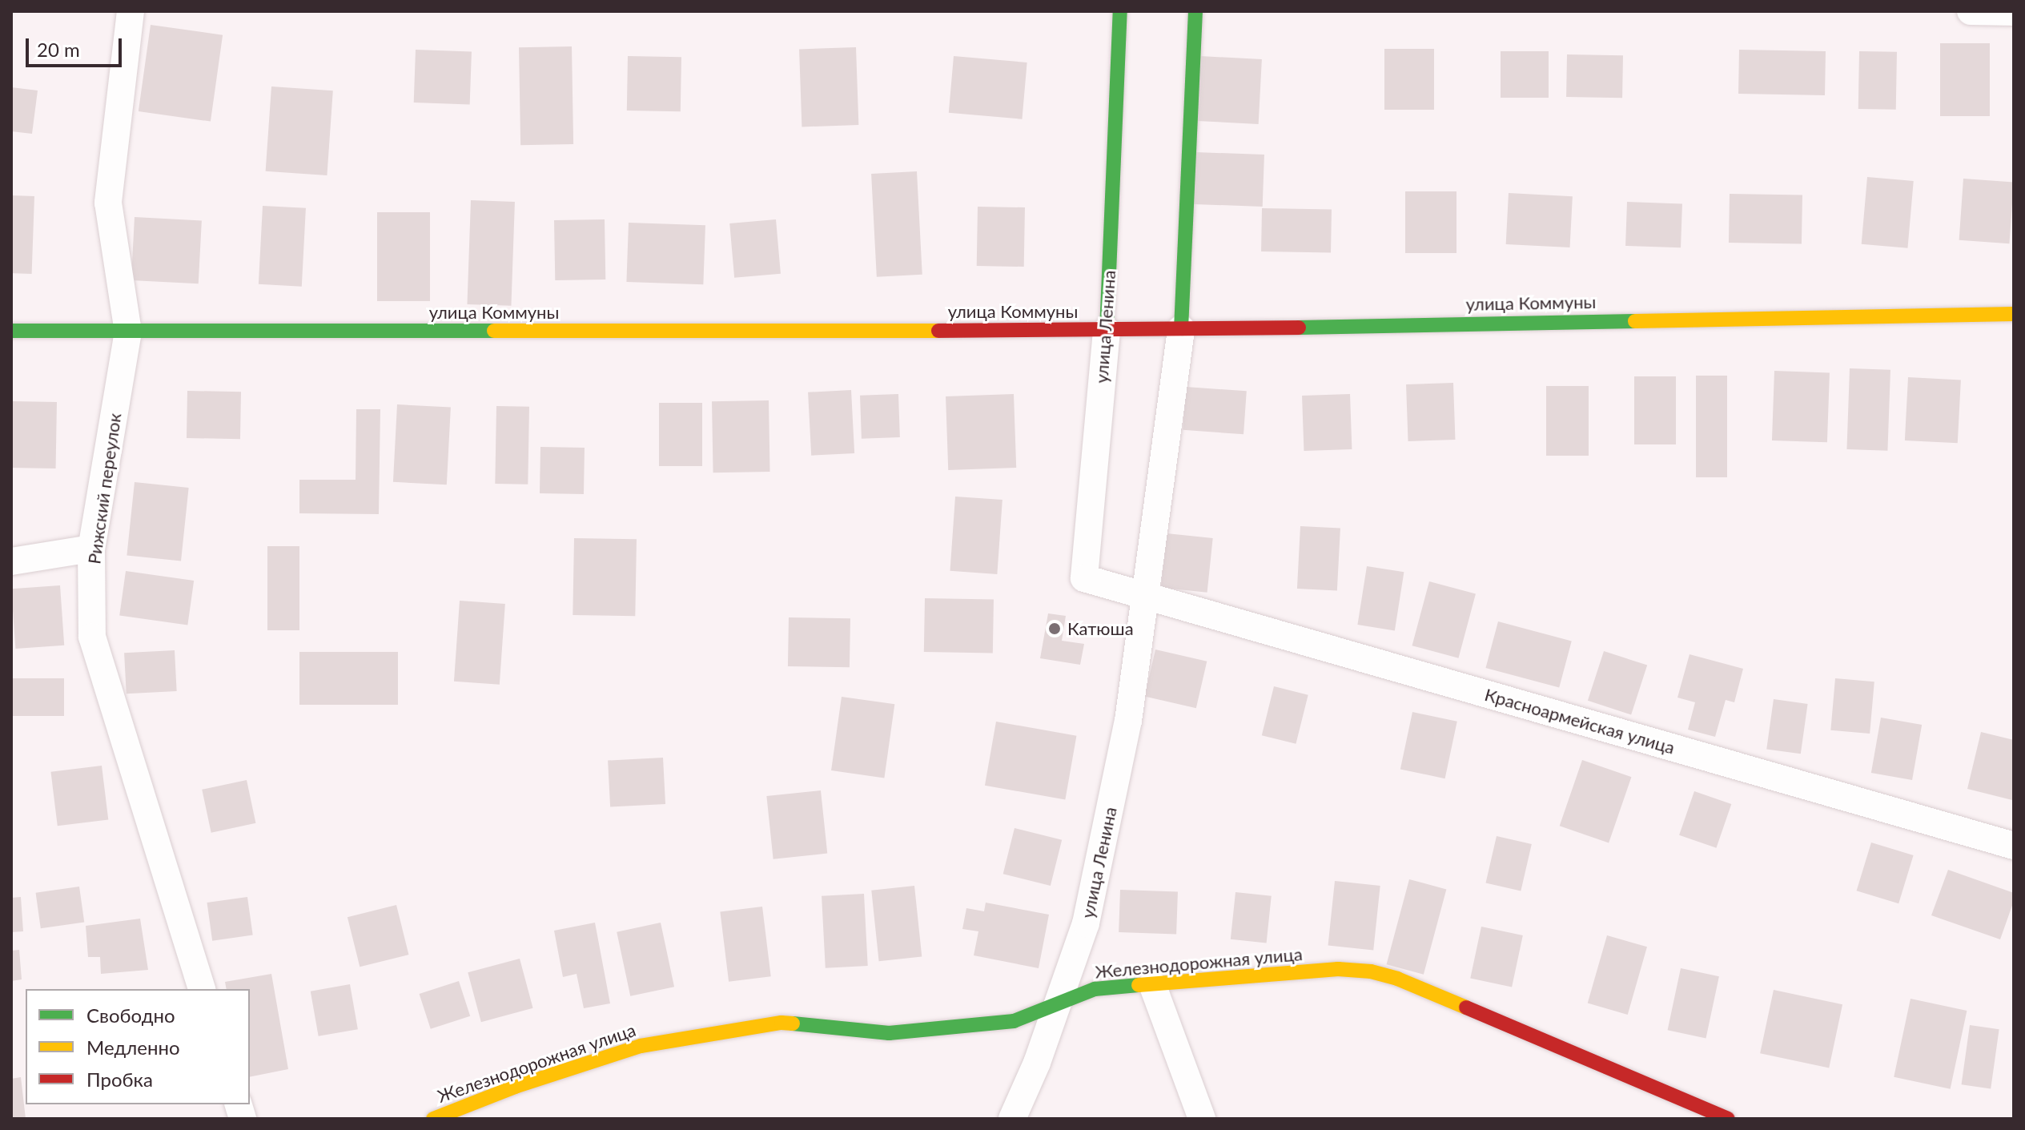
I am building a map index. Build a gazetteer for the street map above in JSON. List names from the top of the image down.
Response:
{
  "streets": {
    "street": [
      "улица Коммуны",
      "улица Ленина",
      "Рижский переулок",
      "Красноармейская улица",
      "Железнодорожная улица"
    ]
  },
  "crossings": [
    ["улица Коммуны", "улица Ленина"],
    ["улица Коммуны", "Рижский переулок"],
    ["улица Ленина", "Красноармейская улица"],
    ["улица Ленина", "Железнодорожная улица"]
  ],
  "places": ["Катюша"],
  "legend": ["Свободно", "Медленно", "Пробка"],
  "scale_bar": "20 m"
}
